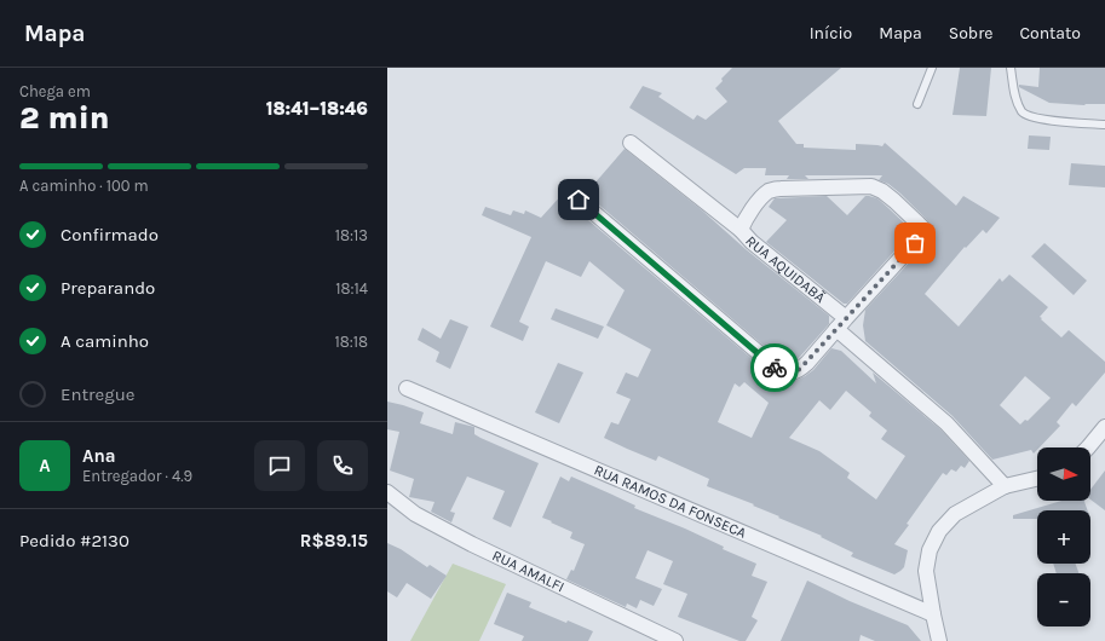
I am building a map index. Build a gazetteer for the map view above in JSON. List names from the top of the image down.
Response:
{
  "streets": {
    "street": ["RUA AQUIDABÃ", "RUA RAMOS DA FONSECA", "RUA AMALFI"]
  },
  "north": "right",
  "page": {
    "header": "Mapa",
    "nav": [
      "Início",
      "Mapa",
      "Sobre",
      "Contato"
    ],
    "heading": ["2 min", "Chega em", "18:41–18:46"],
    "panel": [
      "Ana",
      "Entregador · 4.9",
      "Pedido #2130",
      "R$89.15"
    ],
    "bar": "A caminho · 100 m",
    "list": [
      ["Confirmado", "18:13"],
      ["Preparando", "18:14"],
      ["A caminho", "18:18"],
      "Entregue"
    ],
    "round": "A",
    "map_buttons": ["+", "−"]
  }
}
